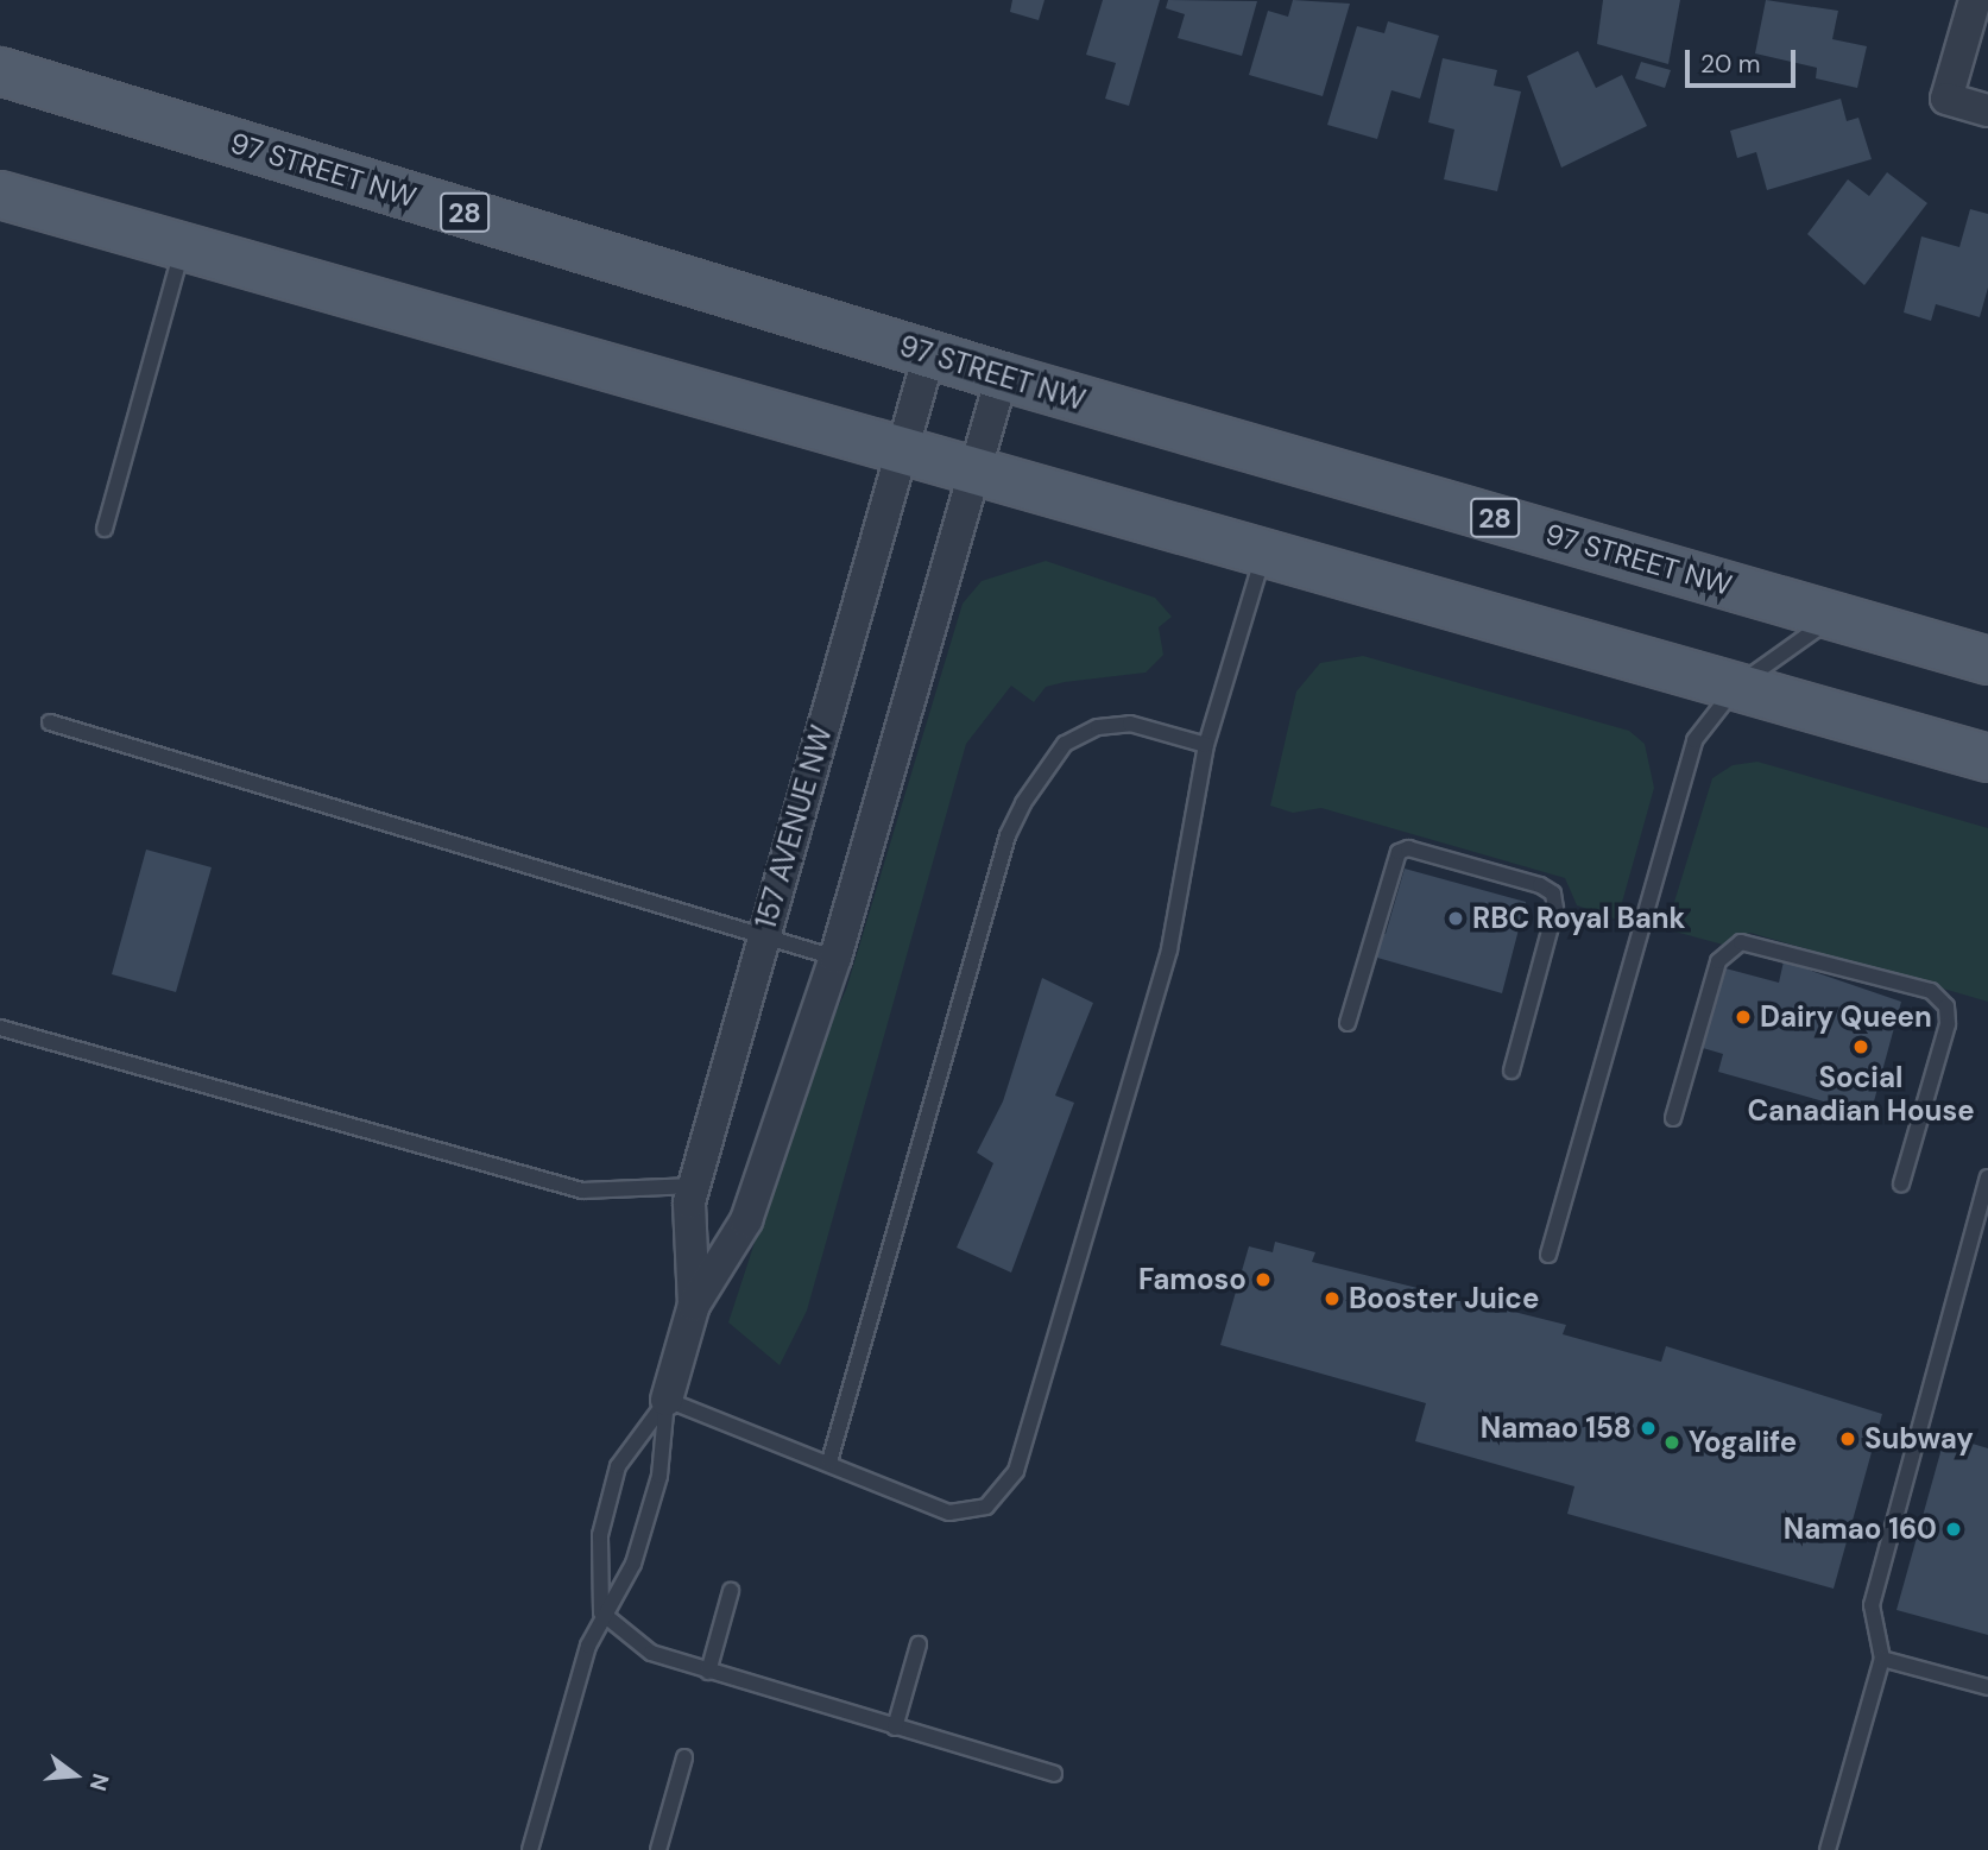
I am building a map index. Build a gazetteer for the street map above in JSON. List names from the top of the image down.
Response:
{
  "streets": {
    "main road": ["97 STREET NW", "28"],
    "street": ["157 AVENUE NW"]
  },
  "crossings": [
    ["97 STREET NW", "157 AVENUE NW"]
  ],
  "places": [
    "RBC Royal Bank",
    "Dairy Queen",
    "Social Canadian House",
    "Famoso",
    "Booster Juice",
    "Namao 158",
    "Subway",
    "Yogalife",
    "Namao 160"
  ],
  "scale_bar": "20 m",
  "north": "right"
}
